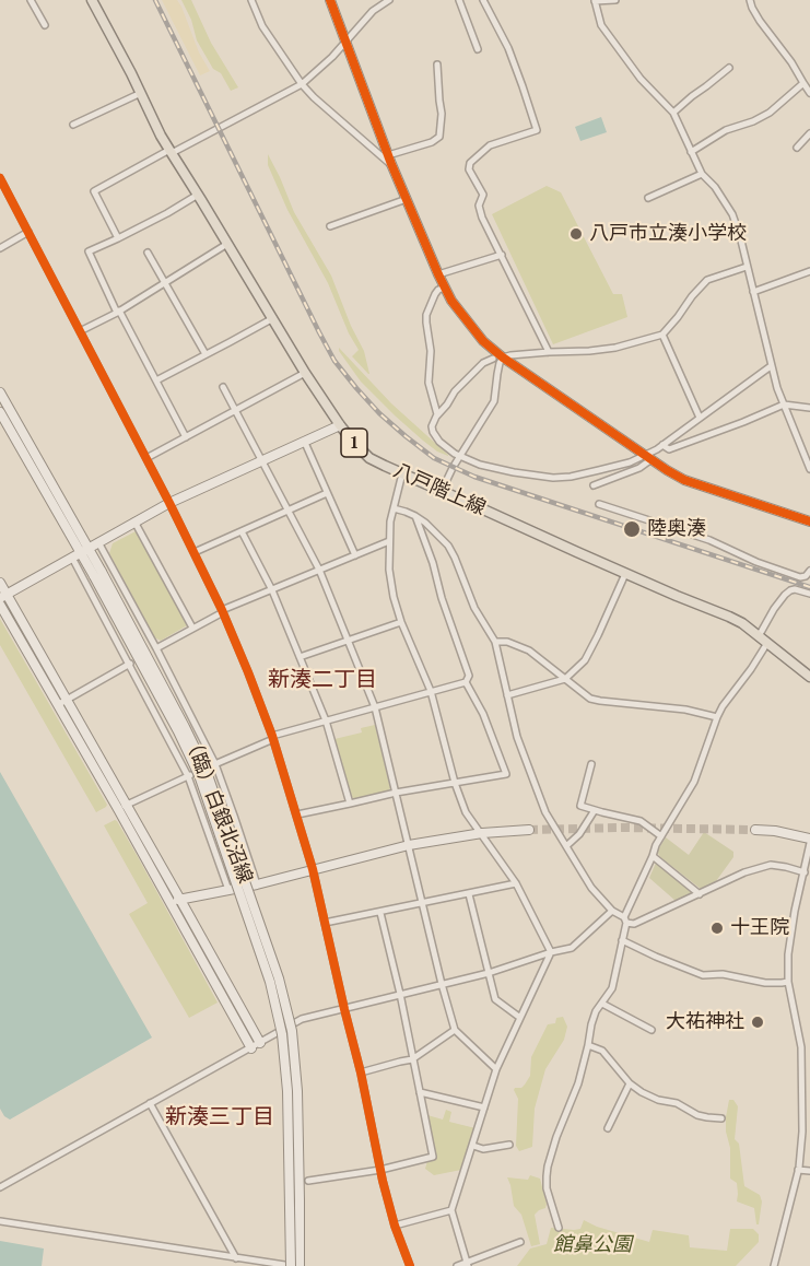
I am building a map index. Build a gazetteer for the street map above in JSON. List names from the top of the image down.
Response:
{
  "streets": {
    "main road": ["1", "八戸階上線"],
    "street": ["（臨）白銀北沼線"]
  },
  "districts": ["新湊二丁目", "新湊三丁目"],
  "parks": ["館鼻公園"],
  "places": [
    "八戸市立湊小学校",
    "陸奥湊",
    "十王院",
    "大祐神社"
  ]
}
